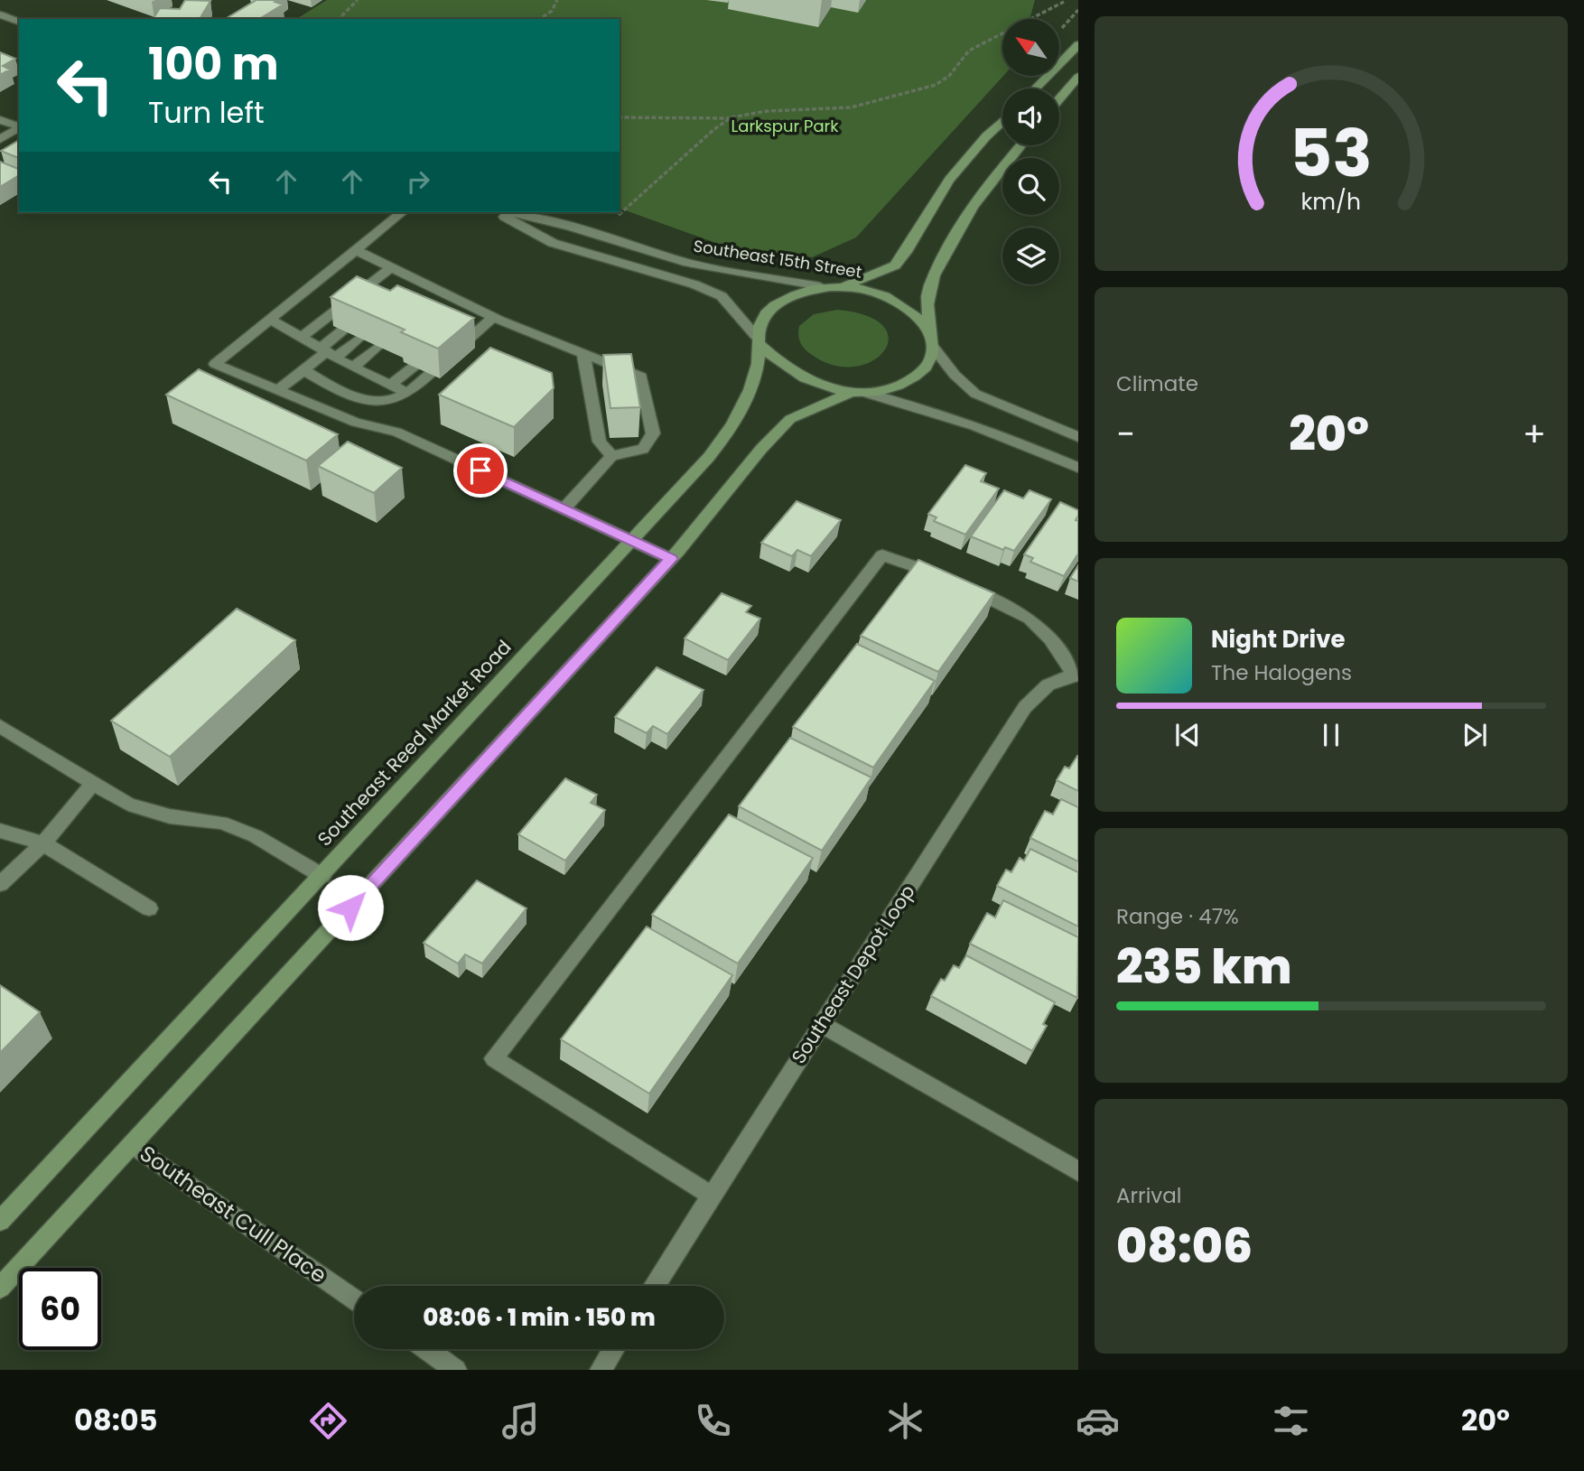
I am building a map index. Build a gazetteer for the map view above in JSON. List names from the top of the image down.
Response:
{
  "streets": {
    "main road": ["Southeast 15th Street", "Southeast Reed Market Road"],
    "street": ["Southeast Depot Loop", "Southeast Cull Place"]
  },
  "crossings": [
    ["Southeast 15th Street", "Southeast Reed Market Road"]
  ],
  "parks": ["Larkspur Park"],
  "north": "top left",
  "page": {
    "turn": ["100 m", "Turn left"],
    "tile": [
      "Climate",
      ["Range · 47%", "235 km"],
      ["Arrival", "08:06"]
    ],
    "heat": ["−", "20°", "+"],
    "song": ["Night Drive", "The Halogens"],
    "limit": "60",
    "trip": "08:06 · 1 min · 150 m",
    "tabs": ["08:05", "20°"],
    "gauge": ["53", "km/h"]
  }
}
